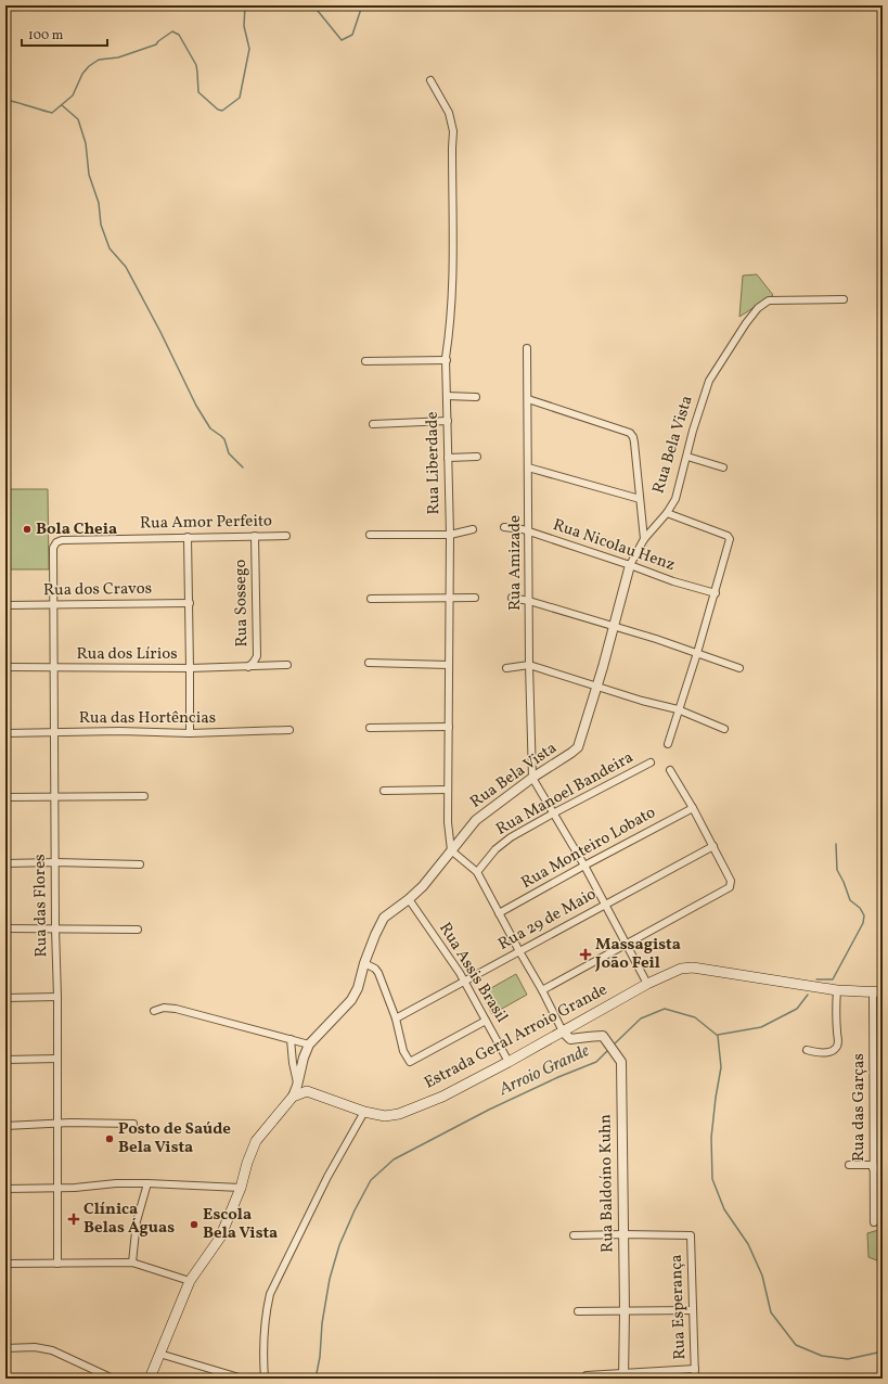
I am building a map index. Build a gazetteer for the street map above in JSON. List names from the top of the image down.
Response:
{
  "streets": {
    "main road": ["Rua Bela Vista", "Estrada Geral Arroio Grande"],
    "street": [
      "Rua Liberdade",
      "Rua Amor Perfeito",
      "Rua Nicolau Henz",
      "Rua Amizade",
      "Rua dos Cravos",
      "Rua Sossego",
      "Rua dos Lírios",
      "Rua das Hortências",
      "Rua Manoel Bandeira",
      "Rua Monteiro Lobato",
      "Rua das Flores",
      "Rua 29 de Maio",
      "Rua Assis Brasil",
      "Rua das Garças",
      "Rua Baldoíno Kuhn",
      "Rua Esperança"
    ]
  },
  "crossings": [
    ["Rua Bela Vista", "Rua Liberdade"],
    ["Rua Bela Vista", "Rua Nicolau Henz"],
    ["Rua Bela Vista", "Rua Amizade"],
    ["Rua Bela Vista", "Rua Assis Brasil"],
    ["Rua Bela Vista", "Estrada Geral Arroio Grande"],
    ["Rua Amor Perfeito", "Rua Sossego"],
    ["Rua Amor Perfeito", "Rua das Flores"],
    ["Rua Nicolau Henz", "Rua Amizade"],
    ["Rua dos Cravos", "Rua das Flores"],
    ["Rua Sossego", "Rua dos Lírios"],
    ["Rua dos Lírios", "Rua das Flores"],
    ["Rua das Hortências", "Rua das Flores"],
    ["Rua 29 de Maio", "Rua Assis Brasil"],
    ["Rua Assis Brasil", "Estrada Geral Arroio Grande"],
    ["Estrada Geral Arroio Grande", "Rua das Garças"],
    ["Estrada Geral Arroio Grande", "Rua Baldoíno Kuhn"],
    ["Rua Baldoíno Kuhn", "Rua Esperança"]
  ],
  "water": ["Arroio Grande"],
  "places": {
    "other": ["Bola Cheia", "Posto de Saúde Bela Vista", "Escola Bela Vista"],
    "health": ["Massagista João Feil", "Clínica Belas Águas"]
  },
  "scale_bar": "100 m"
}
